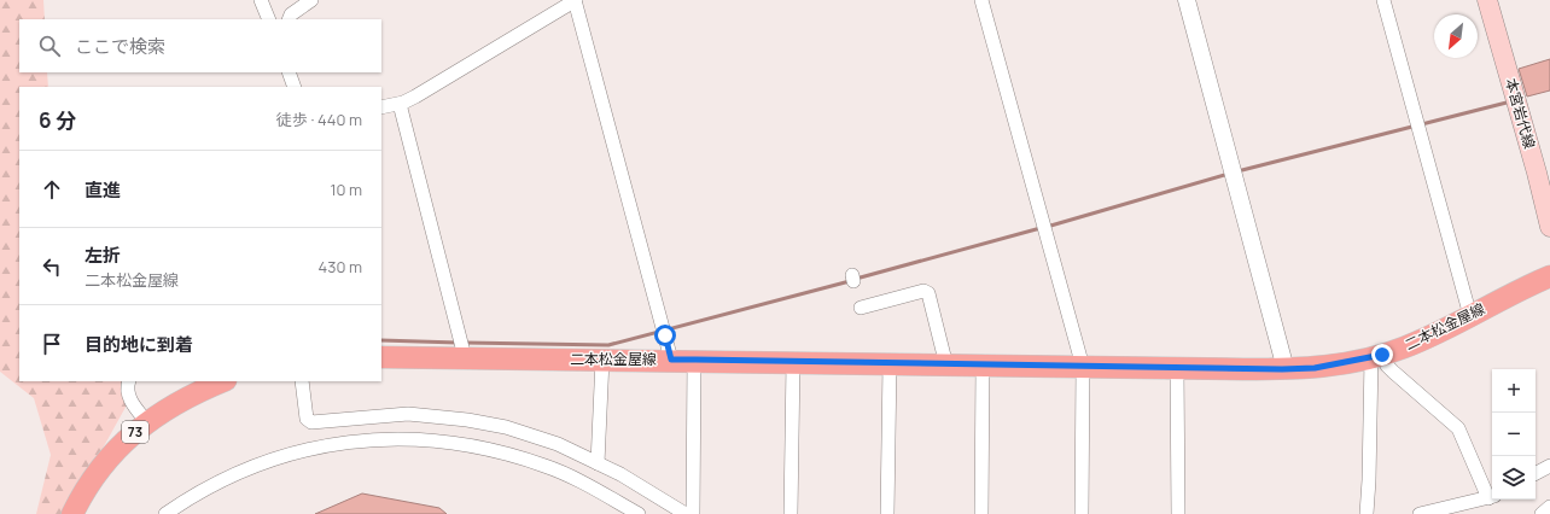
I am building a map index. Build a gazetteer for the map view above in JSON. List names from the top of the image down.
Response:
{
  "streets": {
    "main road": ["本宮岩代線", "二本松金屋線", "73"]
  },
  "north": "bottom left",
  "page": {
    "search": "ここで検索",
    "heading": ["6 分", "徒歩 · 440 m"],
    "list": [
      ["直進", "10 m"],
      ["左折", "二本松金屋線", "430 m"],
      "目的地に到着"
    ],
    "map_buttons": ["+", "−"]
  }
}
